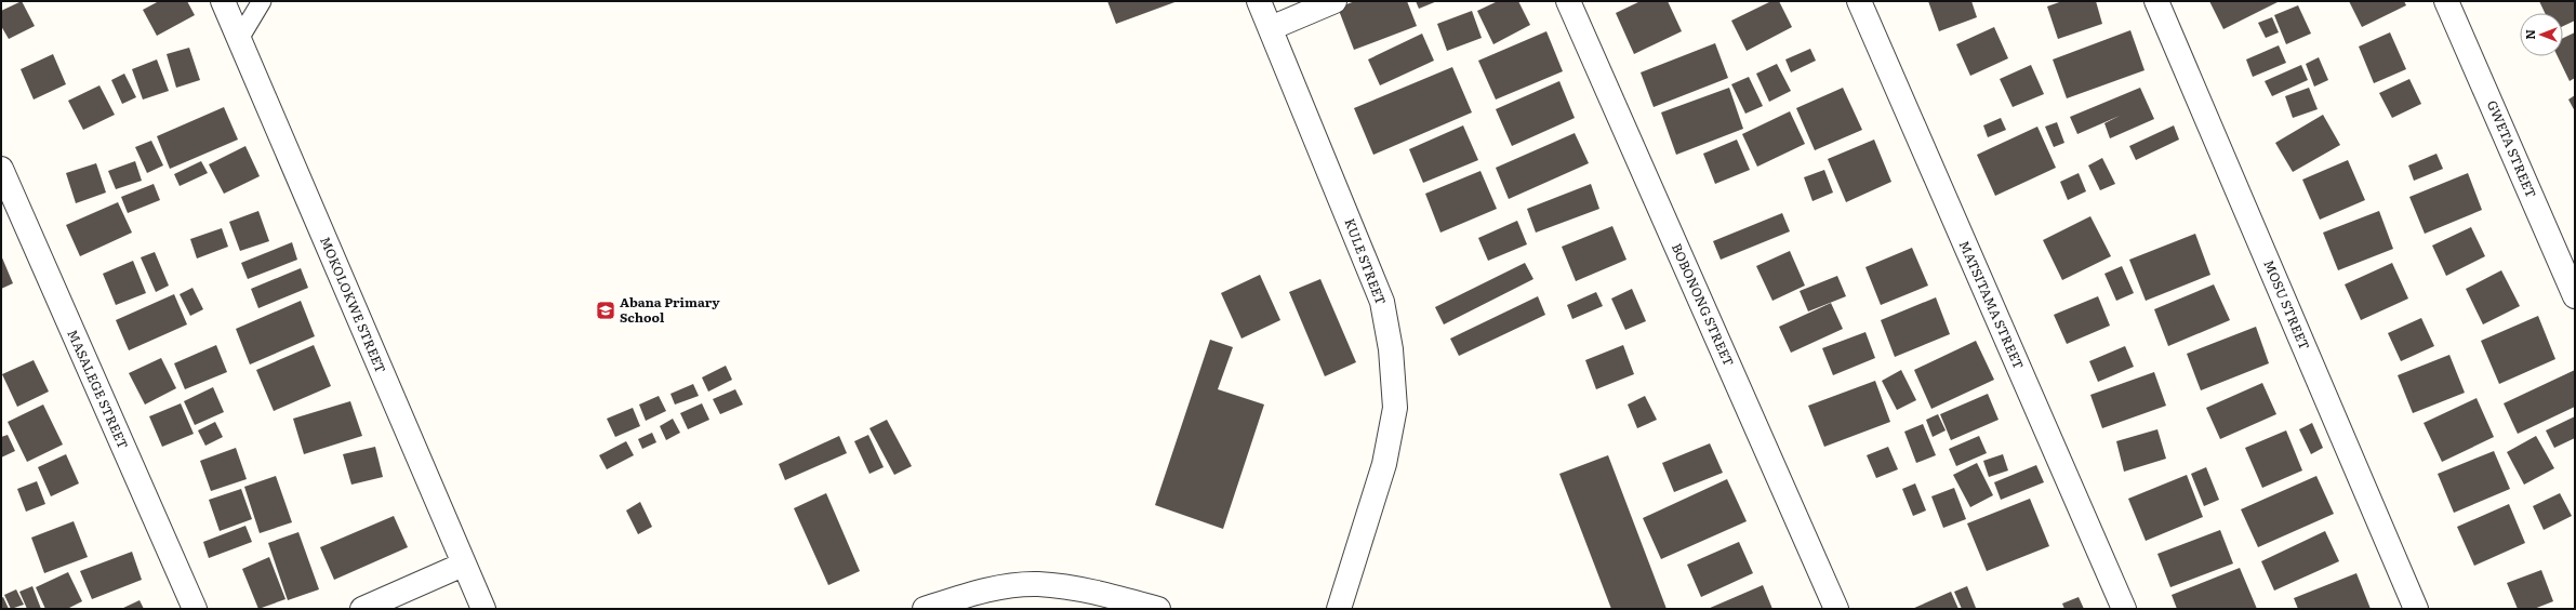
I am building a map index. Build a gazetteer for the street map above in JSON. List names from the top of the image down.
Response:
{
  "streets": {
    "street": [
      "GWETA STREET",
      "KULE STREET",
      "MOKOLOKWE STREET",
      "BOBONONG STREET",
      "MATSITAMA STREET",
      "MOSU STREET",
      "MASALEGE STREET"
    ]
  },
  "places": {
    "school or university": ["Abana Primary School"]
  },
  "north": "left"
}
